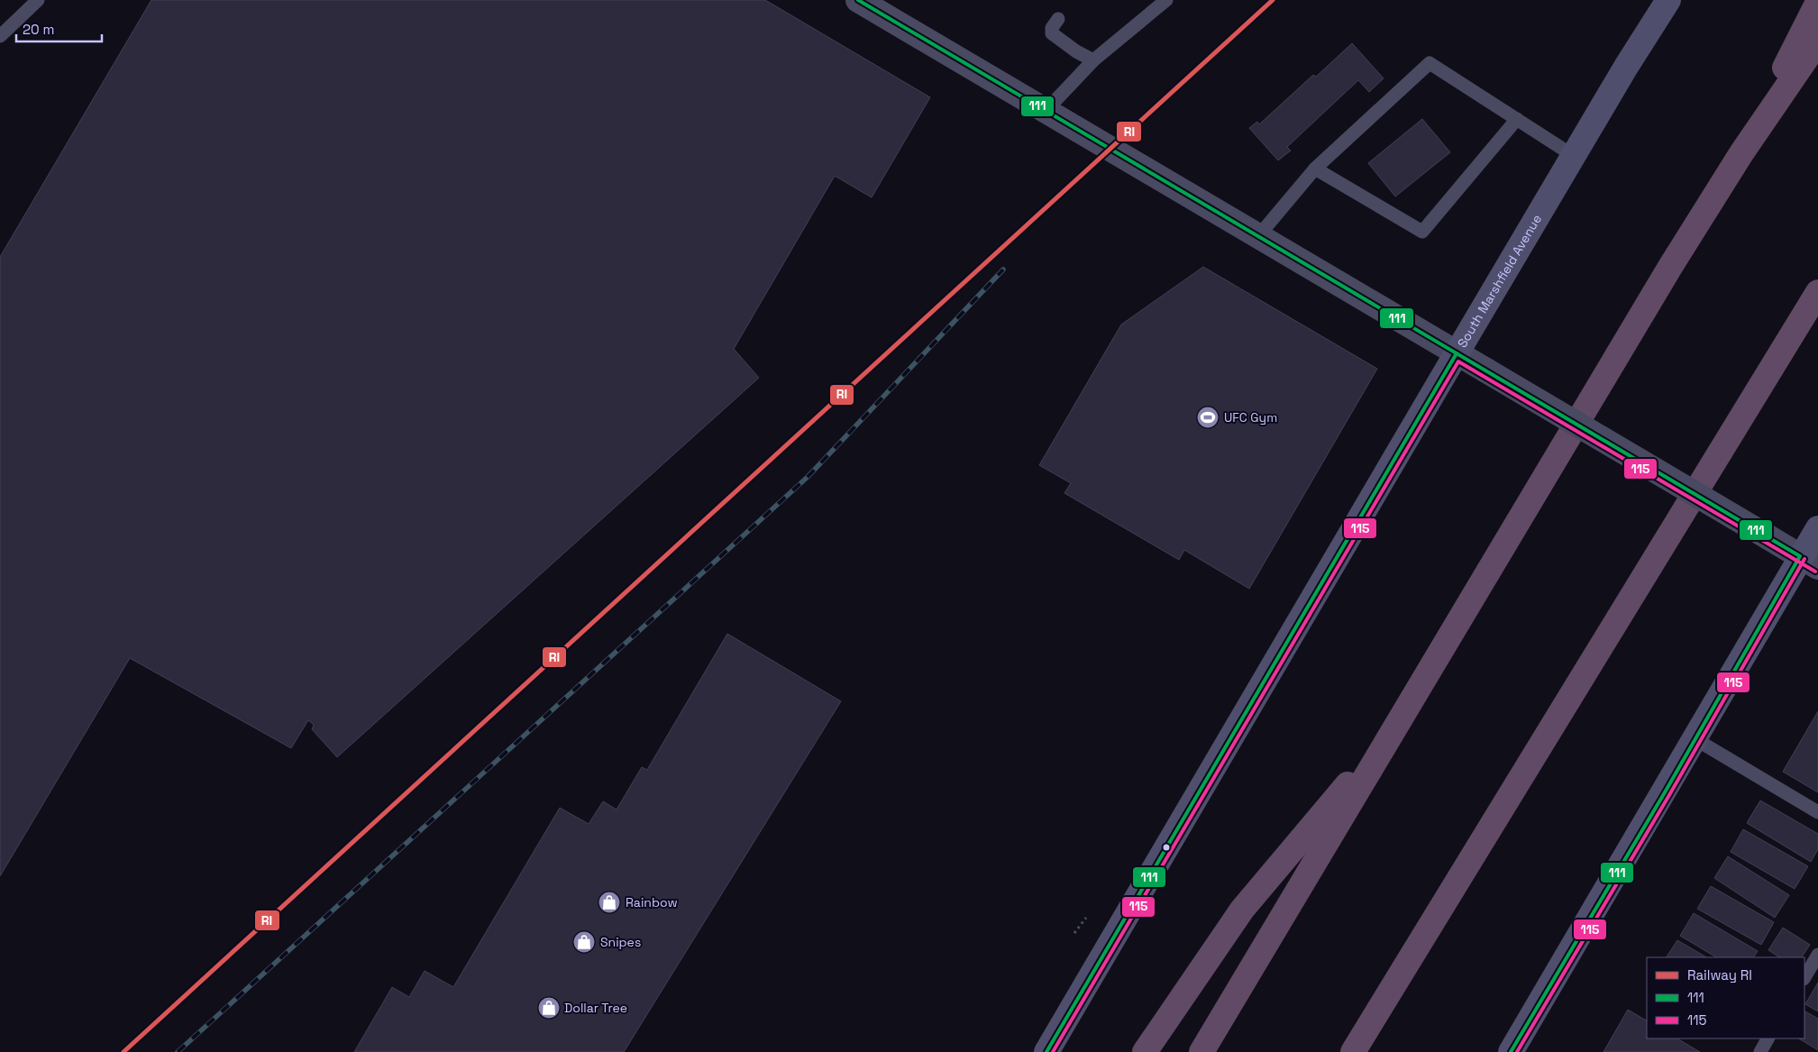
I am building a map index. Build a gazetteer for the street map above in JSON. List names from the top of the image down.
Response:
{
  "streets": {
    "main road": ["South Marshfield Avenue"]
  },
  "places": {
    "sports": ["UFC Gym"],
    "shop": ["Rainbow", "Snipes", "Dollar Tree"]
  },
  "lines": ["rail line RI", "transit line 111", "transit line 115"],
  "legend": ["Railway RI", "111", "115"],
  "scale_bar": "20 m"
}
